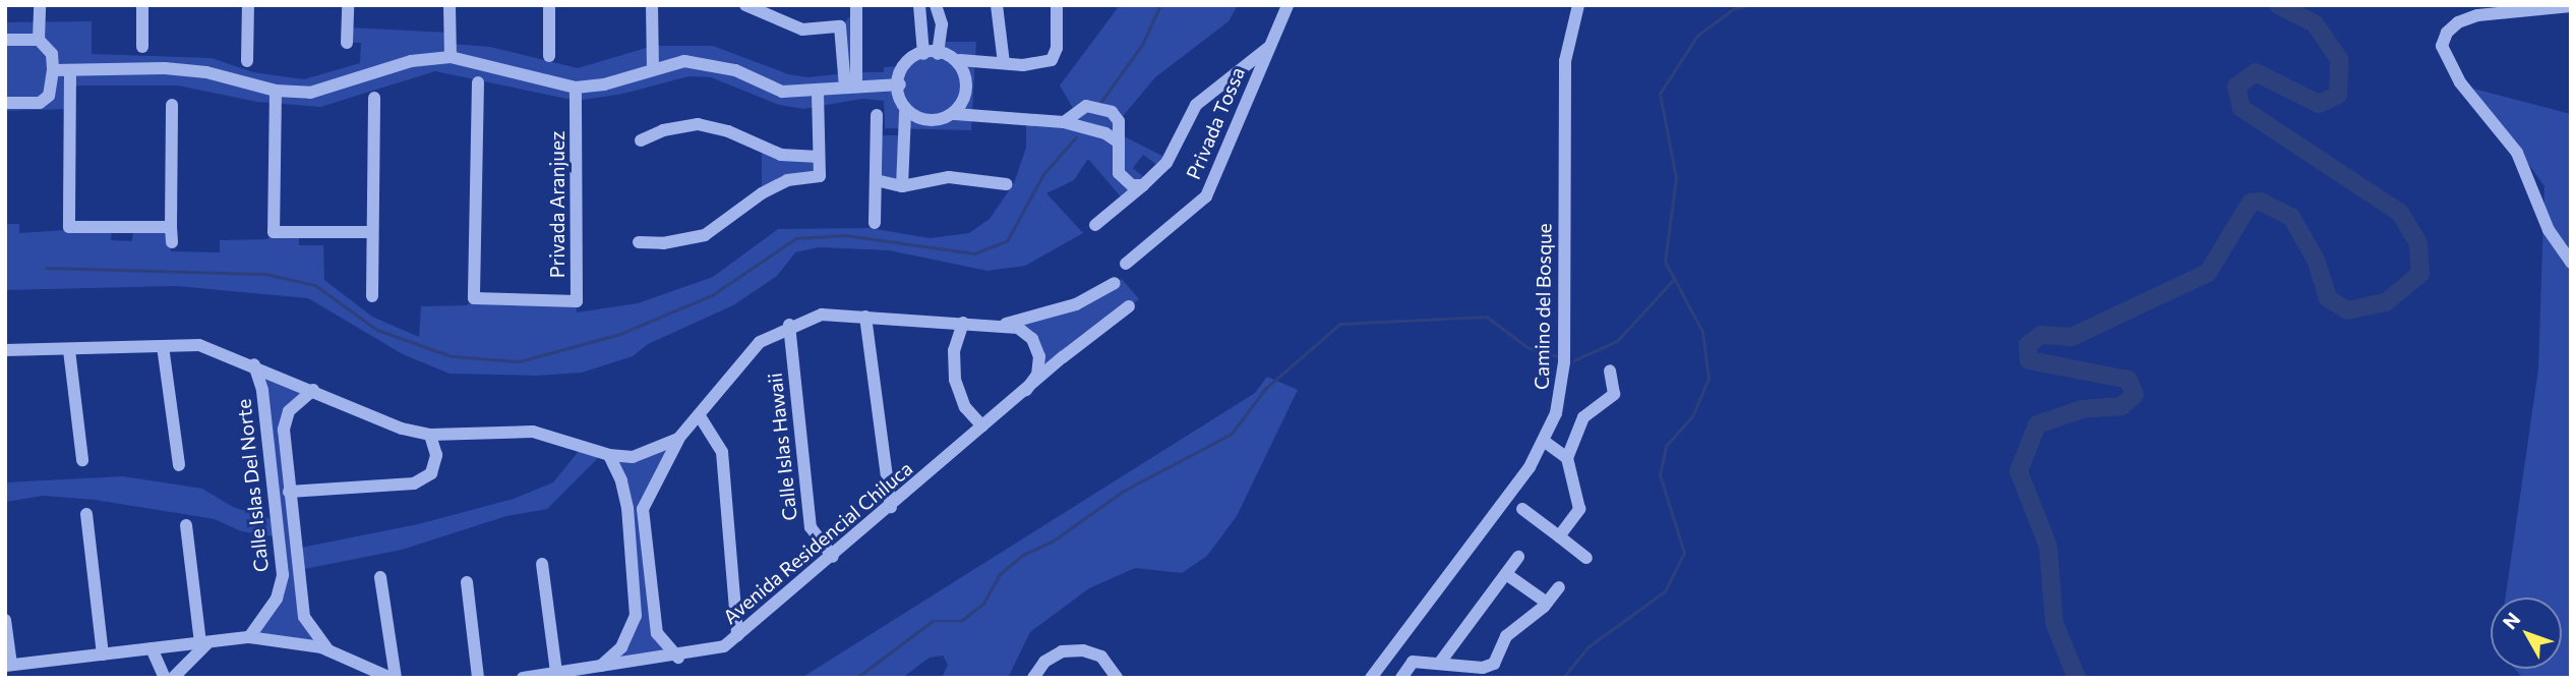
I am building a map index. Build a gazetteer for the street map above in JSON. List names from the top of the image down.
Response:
{
  "streets": {
    "street": [
      "Privada Tossa",
      "Privada Aranjuez",
      "Camino del Bosque",
      "Calle Islas Hawaii",
      "Calle Islas Del Norte",
      "Avenida Residencial Chiluca"
    ]
  },
  "crossings": [
    ["Calle Islas Hawaii", "Avenida Residencial Chiluca"],
    ["Calle Islas Del Norte", "Avenida Residencial Chiluca"]
  ],
  "north": "top left"
}
